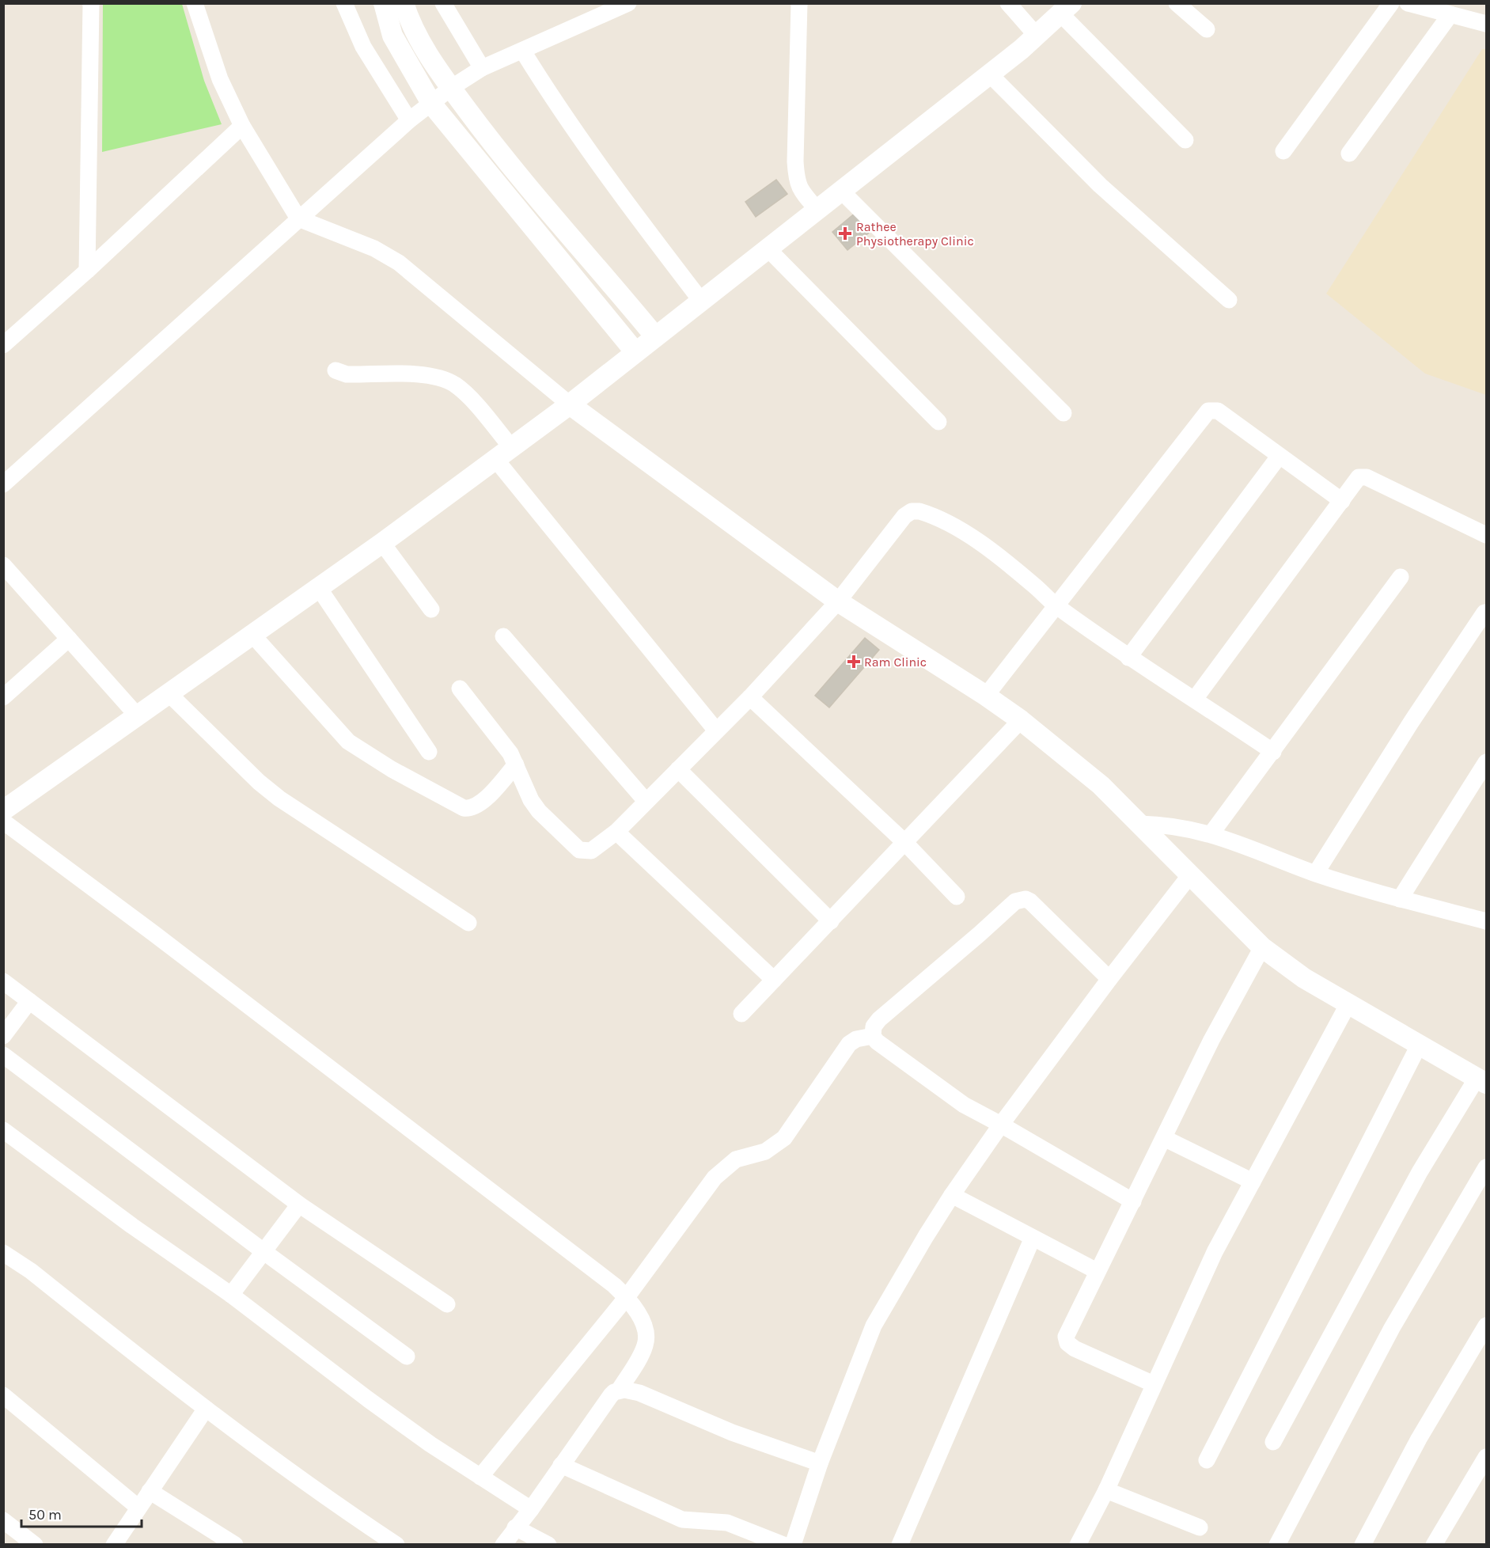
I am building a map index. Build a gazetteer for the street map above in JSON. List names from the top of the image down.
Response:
{
  "places": {
    "health": ["Rathee Physiotherapy Clinic", "Ram Clinic"]
  },
  "scale_bar": "50 m"
}
